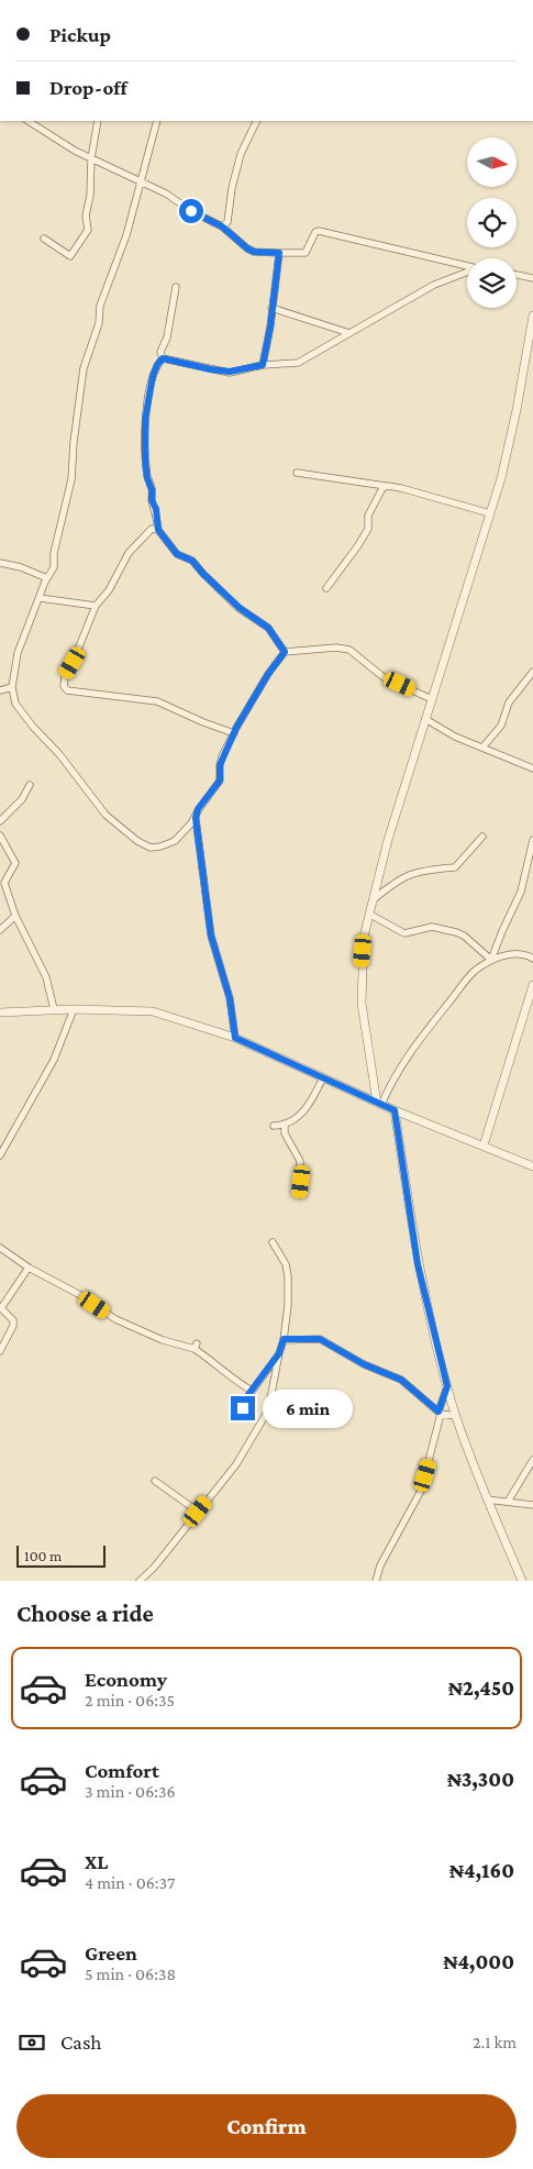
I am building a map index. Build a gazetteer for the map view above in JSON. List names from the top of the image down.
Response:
{
  "scale_bar": "100 m",
  "north": "right",
  "page": {
    "banner": ["Pickup", "Drop-off"],
    "bubble": "6 min",
    "scale": "100 m",
    "heading": "Choose a ride",
    "list": [
      {
        "name": "Economy",
        "note": "2 min · 06:35",
        "value": "₦2,450"
      },
      {
        "name": "Comfort",
        "note": "3 min · 06:36",
        "value": "₦3,300"
      },
      {
        "name": "XL",
        "note": "4 min · 06:37",
        "value": "₦4,160"
      },
      {
        "name": "Green",
        "note": "5 min · 06:38",
        "value": "₦4,000"
      }
    ],
    "pay": ["Cash", "2.1 km"],
    "buttons": "Confirm"
  }
}
